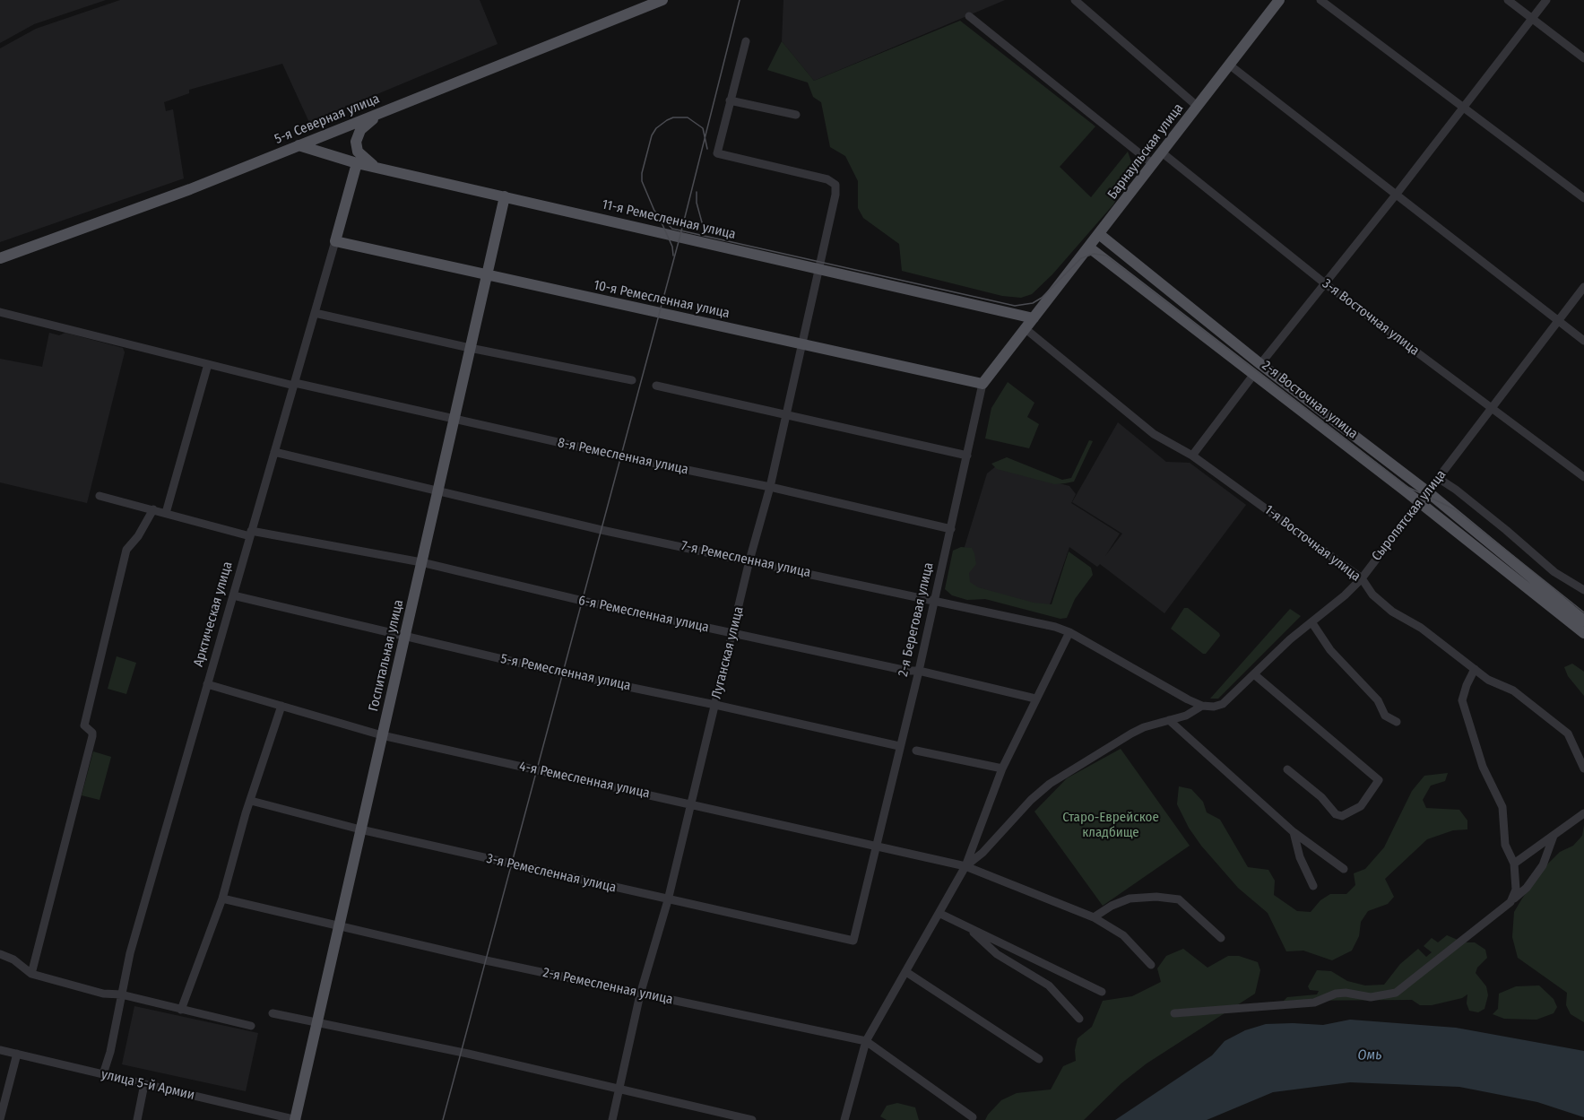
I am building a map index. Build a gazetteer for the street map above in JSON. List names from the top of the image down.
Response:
{
  "streets": {
    "main road": [
      "5-я Северная улица",
      "Барнаульская улица",
      "11-я Ремесленная улица",
      "10-я Ремесленная улица",
      "2-я Восточная улица",
      "Арктическая улица",
      "2-я Береговая улица",
      "Госпитальная улица"
    ],
    "street": [
      "3-я Восточная улица",
      "8-я Ремесленная улица",
      "Сыропятская улица",
      "1-я Восточная улица",
      "7-я Ремесленная улица",
      "6-я Ремесленная улица",
      "Луганская улица",
      "5-я Ремесленная улица",
      "4-я Ремесленная улица",
      "3-я Ремесленная улица",
      "2-я Ремесленная улица",
      "улица 5-й Армии"
    ]
  },
  "crossings": [
    ["5-я Северная улица", "11-я Ремесленная улица"],
    ["Барнаульская улица", "11-я Ремесленная улица"],
    ["Барнаульская улица", "3-я Восточная улица"],
    ["Барнаульская улица", "2-я Восточная улица"],
    ["Барнаульская улица", "2-я Береговая улица"],
    ["11-я Ремесленная улица", "Арктическая улица"],
    ["11-я Ремесленная улица", "2-я Береговая улица"],
    ["11-я Ремесленная улица", "Луганская улица"],
    ["11-я Ремесленная улица", "Госпитальная улица"],
    ["10-я Ремесленная улица", "Арктическая улица"],
    ["10-я Ремесленная улица", "2-я Береговая улица"],
    ["10-я Ремесленная улица", "Луганская улица"],
    ["10-я Ремесленная улица", "Госпитальная улица"],
    ["3-я Восточная улица", "Сыропятская улица"],
    ["2-я Восточная улица", "Сыропятская улица"],
    ["8-я Ремесленная улица", "Арктическая улица"],
    ["8-я Ремесленная улица", "2-я Береговая улица"],
    ["8-я Ремесленная улица", "Луганская улица"],
    ["8-я Ремесленная улица", "Госпитальная улица"],
    ["Сыропятская улица", "1-я Восточная улица"],
    ["Сыропятская улица", "7-я Ремесленная улица"],
    ["Сыропятская улица", "4-я Ремесленная улица"],
    ["1-я Восточная улица", "2-я Береговая улица"],
    ["7-я Ремесленная улица", "Арктическая улица"],
    ["7-я Ремесленная улица", "2-я Береговая улица"],
    ["7-я Ремесленная улица", "Луганская улица"],
    ["7-я Ремесленная улица", "Госпитальная улица"],
    ["Арктическая улица", "6-я Ремесленная улица"],
    ["Арктическая улица", "5-я Ремесленная улица"],
    ["Арктическая улица", "4-я Ремесленная улица"],
    ["Арктическая улица", "улица 5-й Армии"],
    ["6-я Ремесленная улица", "2-я Береговая улица"],
    ["6-я Ремесленная улица", "Луганская улица"],
    ["6-я Ремесленная улица", "Госпитальная улица"],
    ["2-я Береговая улица", "5-я Ремесленная улица"],
    ["2-я Береговая улица", "4-я Ремесленная улица"],
    ["2-я Береговая улица", "3-я Ремесленная улица"],
    ["Луганская улица", "5-я Ремесленная улица"],
    ["Луганская улица", "4-я Ремесленная улица"],
    ["Луганская улица", "3-я Ремесленная улица"],
    ["Луганская улица", "2-я Ремесленная улица"],
    ["Госпитальная улица", "5-я Ремесленная улица"],
    ["Госпитальная улица", "4-я Ремесленная улица"],
    ["Госпитальная улица", "3-я Ремесленная улица"],
    ["Госпитальная улица", "2-я Ремесленная улица"],
    ["Госпитальная улица", "улица 5-й Армии"]
  ],
  "water": ["Омь"],
  "parks": ["Старо-Еврейское кладбище"]
}
